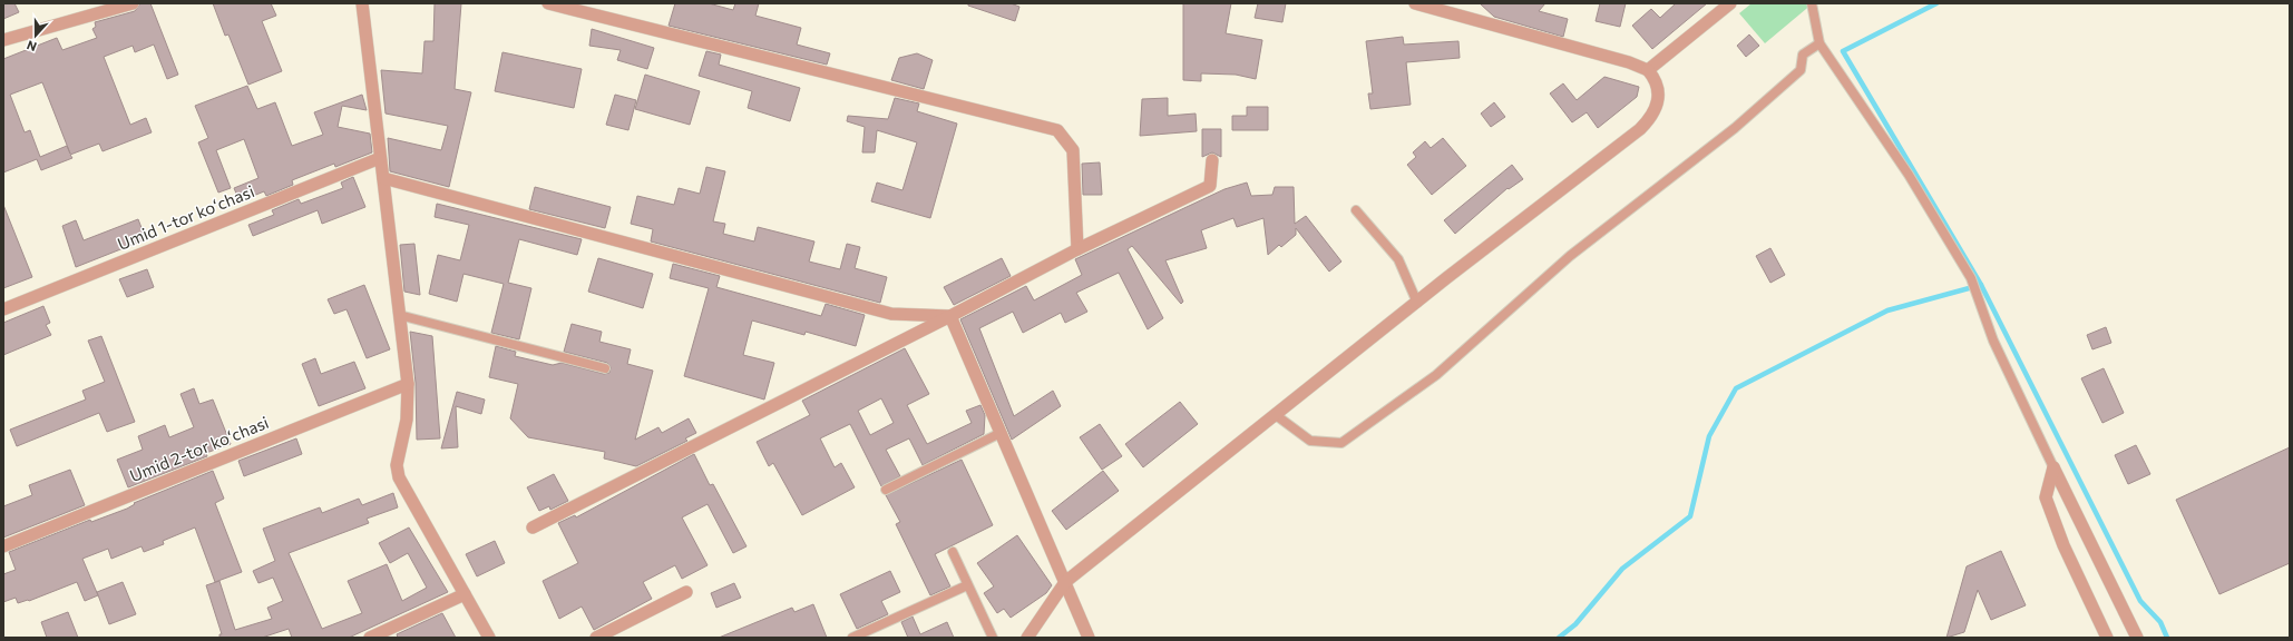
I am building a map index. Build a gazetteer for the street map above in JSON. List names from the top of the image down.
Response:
{
  "streets": {
    "street": ["Umid 1-tor koʻchasi", "Umid 2-tor koʻchasi"]
  },
  "north": "bottom"
}
